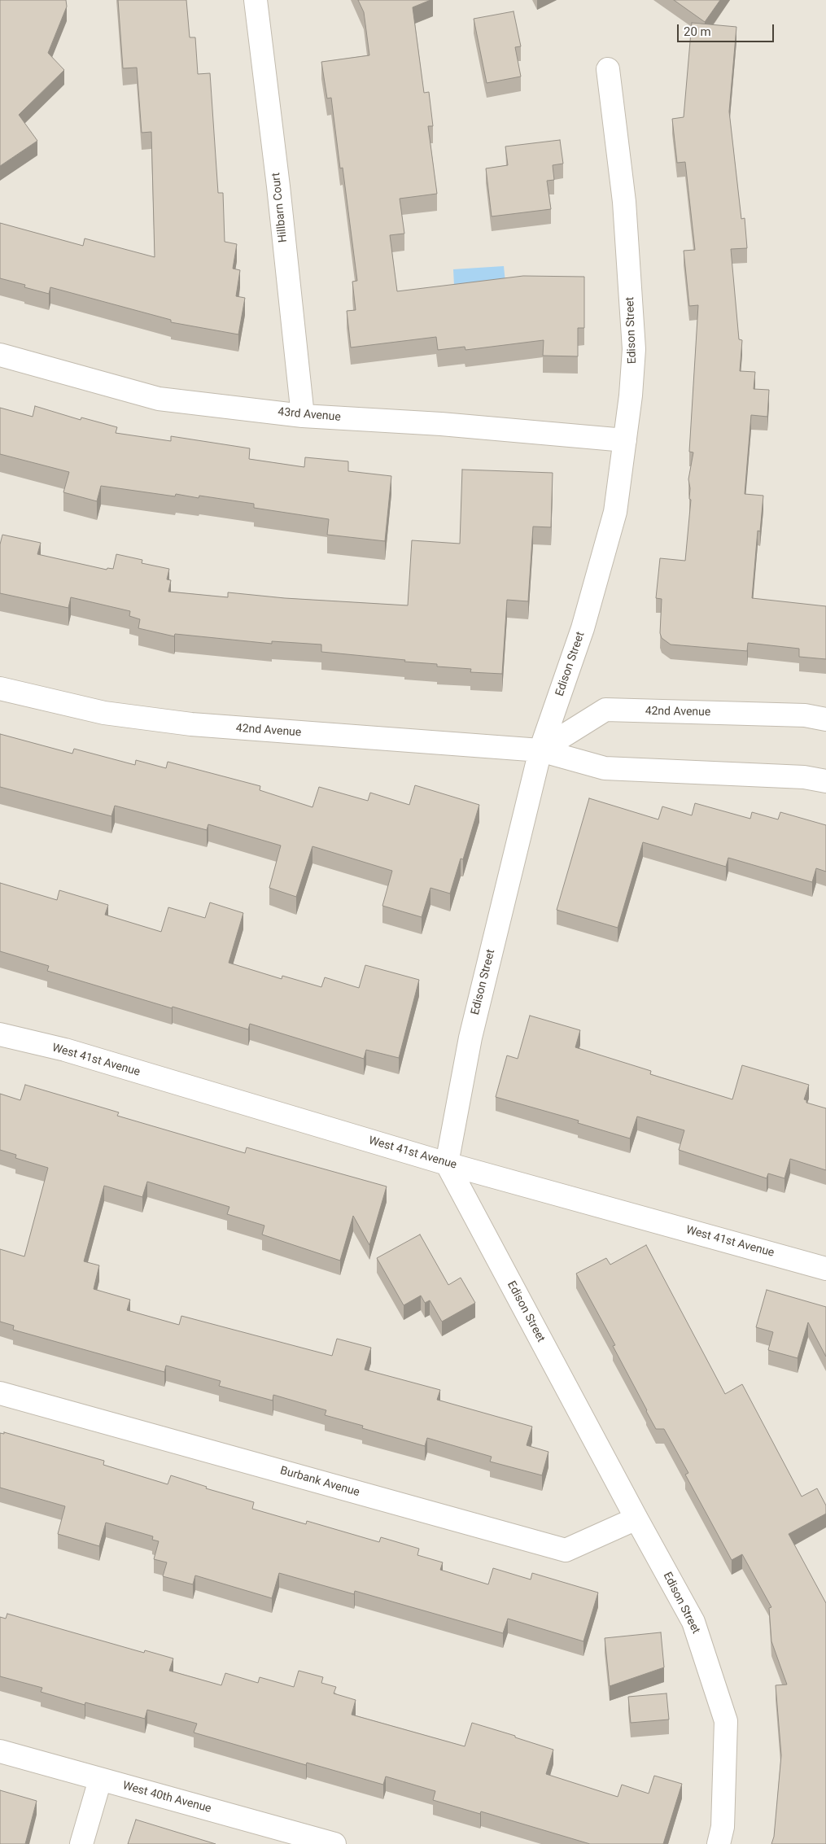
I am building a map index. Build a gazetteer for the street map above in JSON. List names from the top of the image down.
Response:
{
  "streets": {
    "street": [
      "Hillbarn Court",
      "Edison Street",
      "43rd Avenue",
      "42nd Avenue",
      "West 41st Avenue",
      "Burbank Avenue",
      "West 40th Avenue"
    ]
  },
  "crossings": [
    ["Hillbarn Court", "43rd Avenue"],
    ["Edison Street", "43rd Avenue"],
    ["Edison Street", "42nd Avenue"],
    ["Edison Street", "West 41st Avenue"],
    ["Edison Street", "Burbank Avenue"]
  ],
  "scale_bar": "20 m"
}
